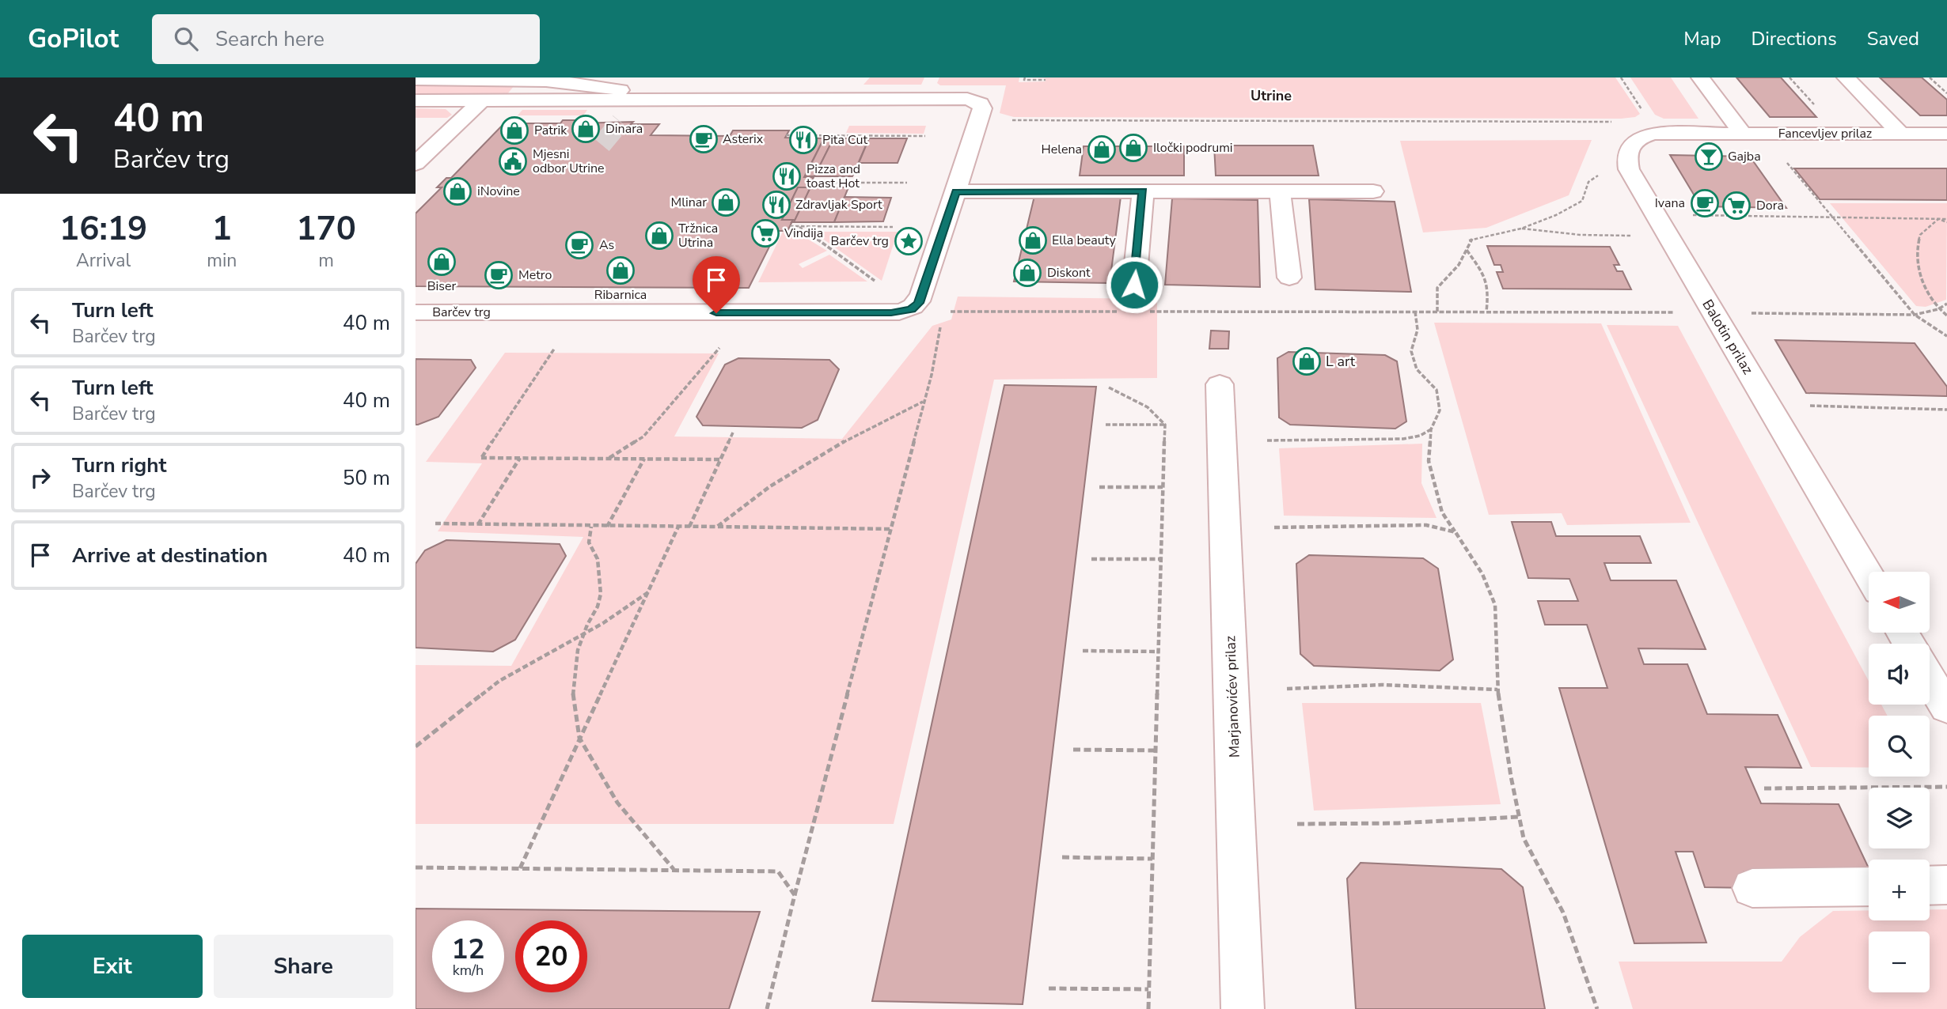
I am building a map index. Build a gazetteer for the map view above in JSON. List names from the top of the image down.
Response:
{
  "streets": {
    "street": [
      "Fancevljev prilaz",
      "Barčev trg",
      "Balotin prilaz",
      "Marjanovićev prilaz"
    ]
  },
  "crossings": [
    ["Fancevljev prilaz", "Balotin prilaz"]
  ],
  "districts": ["Utrine"],
  "places": {
    "shop": [
      "Dinara",
      "Patrik",
      "Iločki podrumi",
      "Helena",
      "iNovine",
      "Mlinar",
      "Tržnica Utrina",
      "Ella beauty",
      "Biser",
      "Ribarnica",
      "Diskont",
      "L art"
    ],
    "cafe": [
      "Asterix",
      "Ivana",
      "As",
      "Metro"
    ],
    "restaurant": ["Pita Cut", "Pizza and toast Hot", "Zdravljak Sport"],
    "bar": ["Gajba"],
    "public building": ["Mjesni odbor Utrine"],
    "supermarket": ["Dora", "Vindija"],
    "place": ["Barčev trg"]
  },
  "north": "left",
  "page": {
    "header": "GoPilot",
    "search": "Search here",
    "nav": ["Map", "Directions", "Saved"],
    "turn": ["40 m", "Barčev trg"],
    "eta": [
      "16:19",
      "Arrival",
      "1",
      "min",
      "170",
      "m"
    ],
    "list": [
      {
        "name": "Turn left",
        "note": "Barčev trg",
        "value": "40 m"
      },
      {
        "name": "Turn left",
        "note": "Barčev trg",
        "value": "40 m"
      },
      {
        "name": "Turn right",
        "note": "Barčev trg",
        "value": "50 m"
      },
      {
        "name": "Arrive at destination",
        "value": "40 m"
      }
    ],
    "map_buttons": ["+", "−"],
    "speed": "12 km/h",
    "limit": "20",
    "buttons": ["Exit", "Share"]
  }
}
